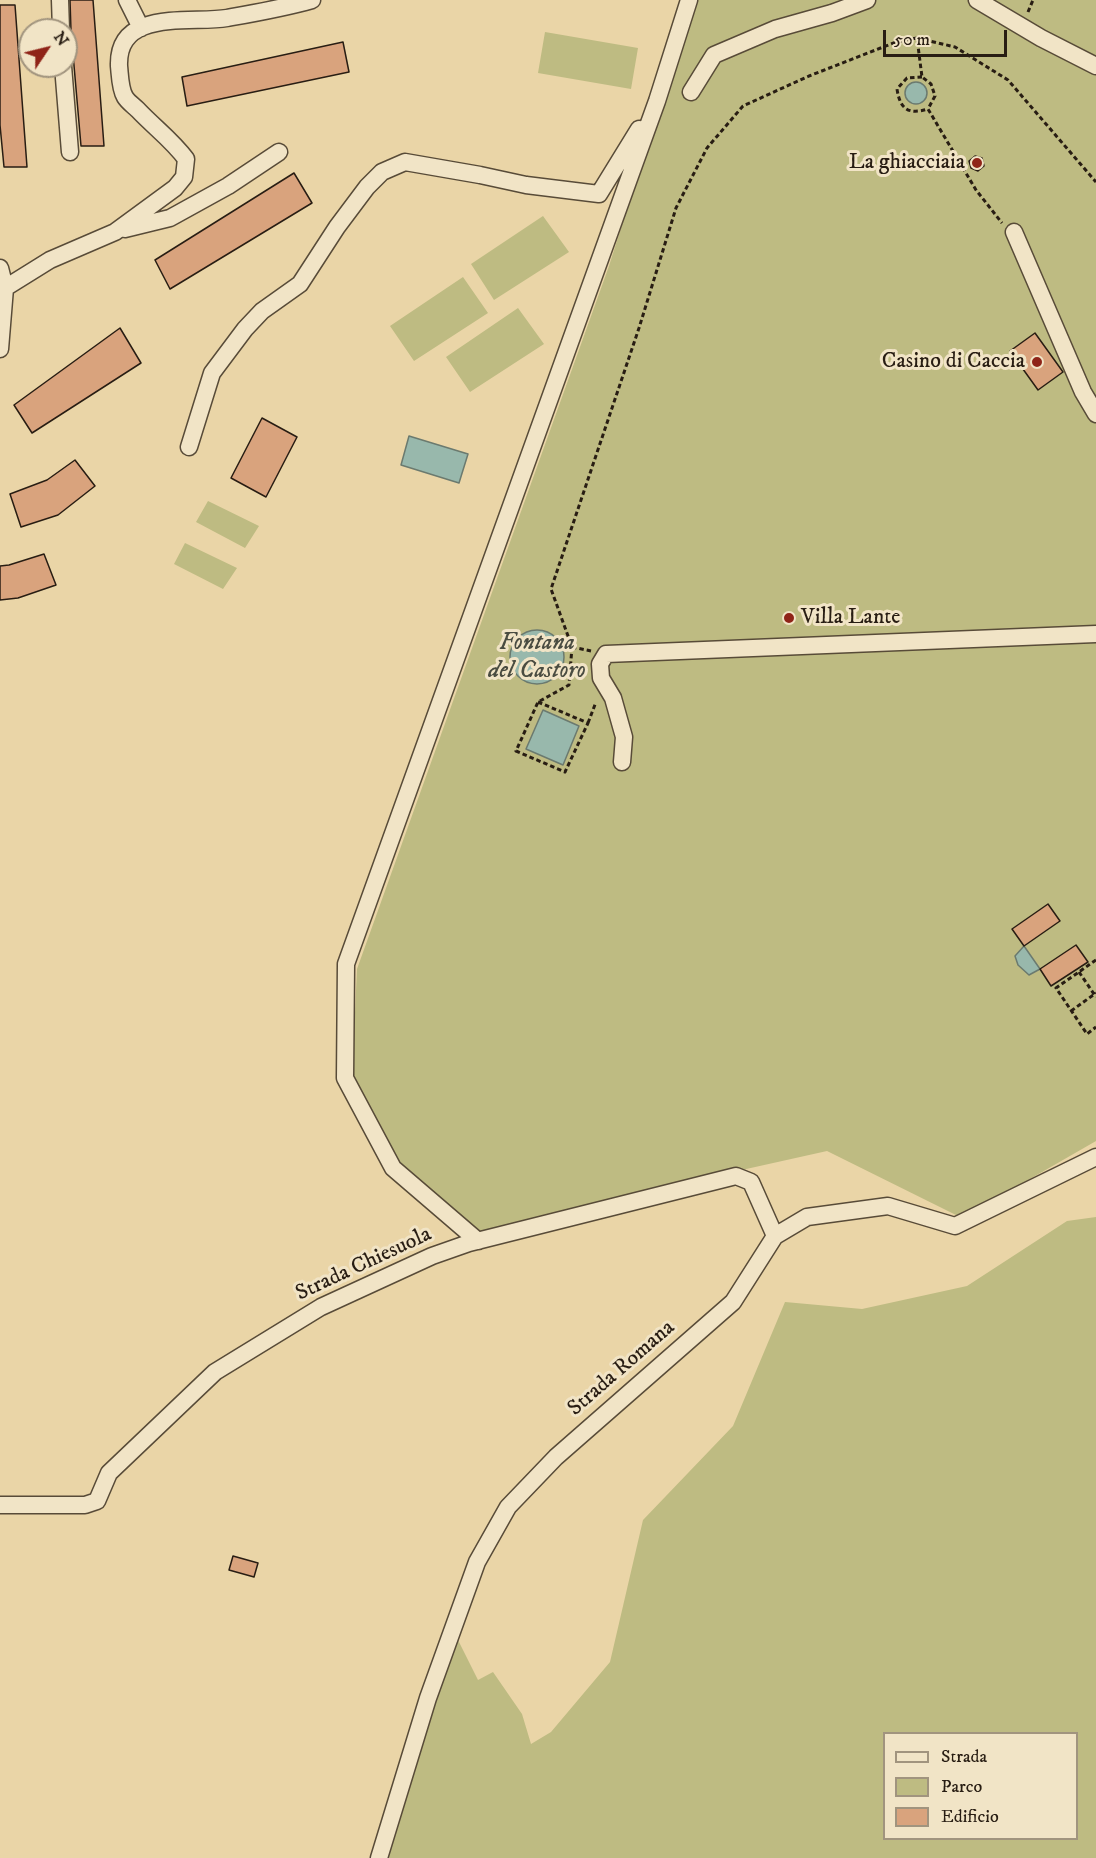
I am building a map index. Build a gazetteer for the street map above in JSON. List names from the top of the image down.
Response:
{
  "streets": {
    "street": ["Strada Chiesuola", "Strada Romana"]
  },
  "crossings": [
    ["Strada Chiesuola", "Strada Romana"]
  ],
  "water": ["Fontana del Castoro"],
  "places": ["La ghiacciaia", "Casino di Caccia", "Villa Lante"],
  "legend": ["Strada", "Parco", "Edificio"],
  "scale_bar": "50 m",
  "north": "top right"
}
